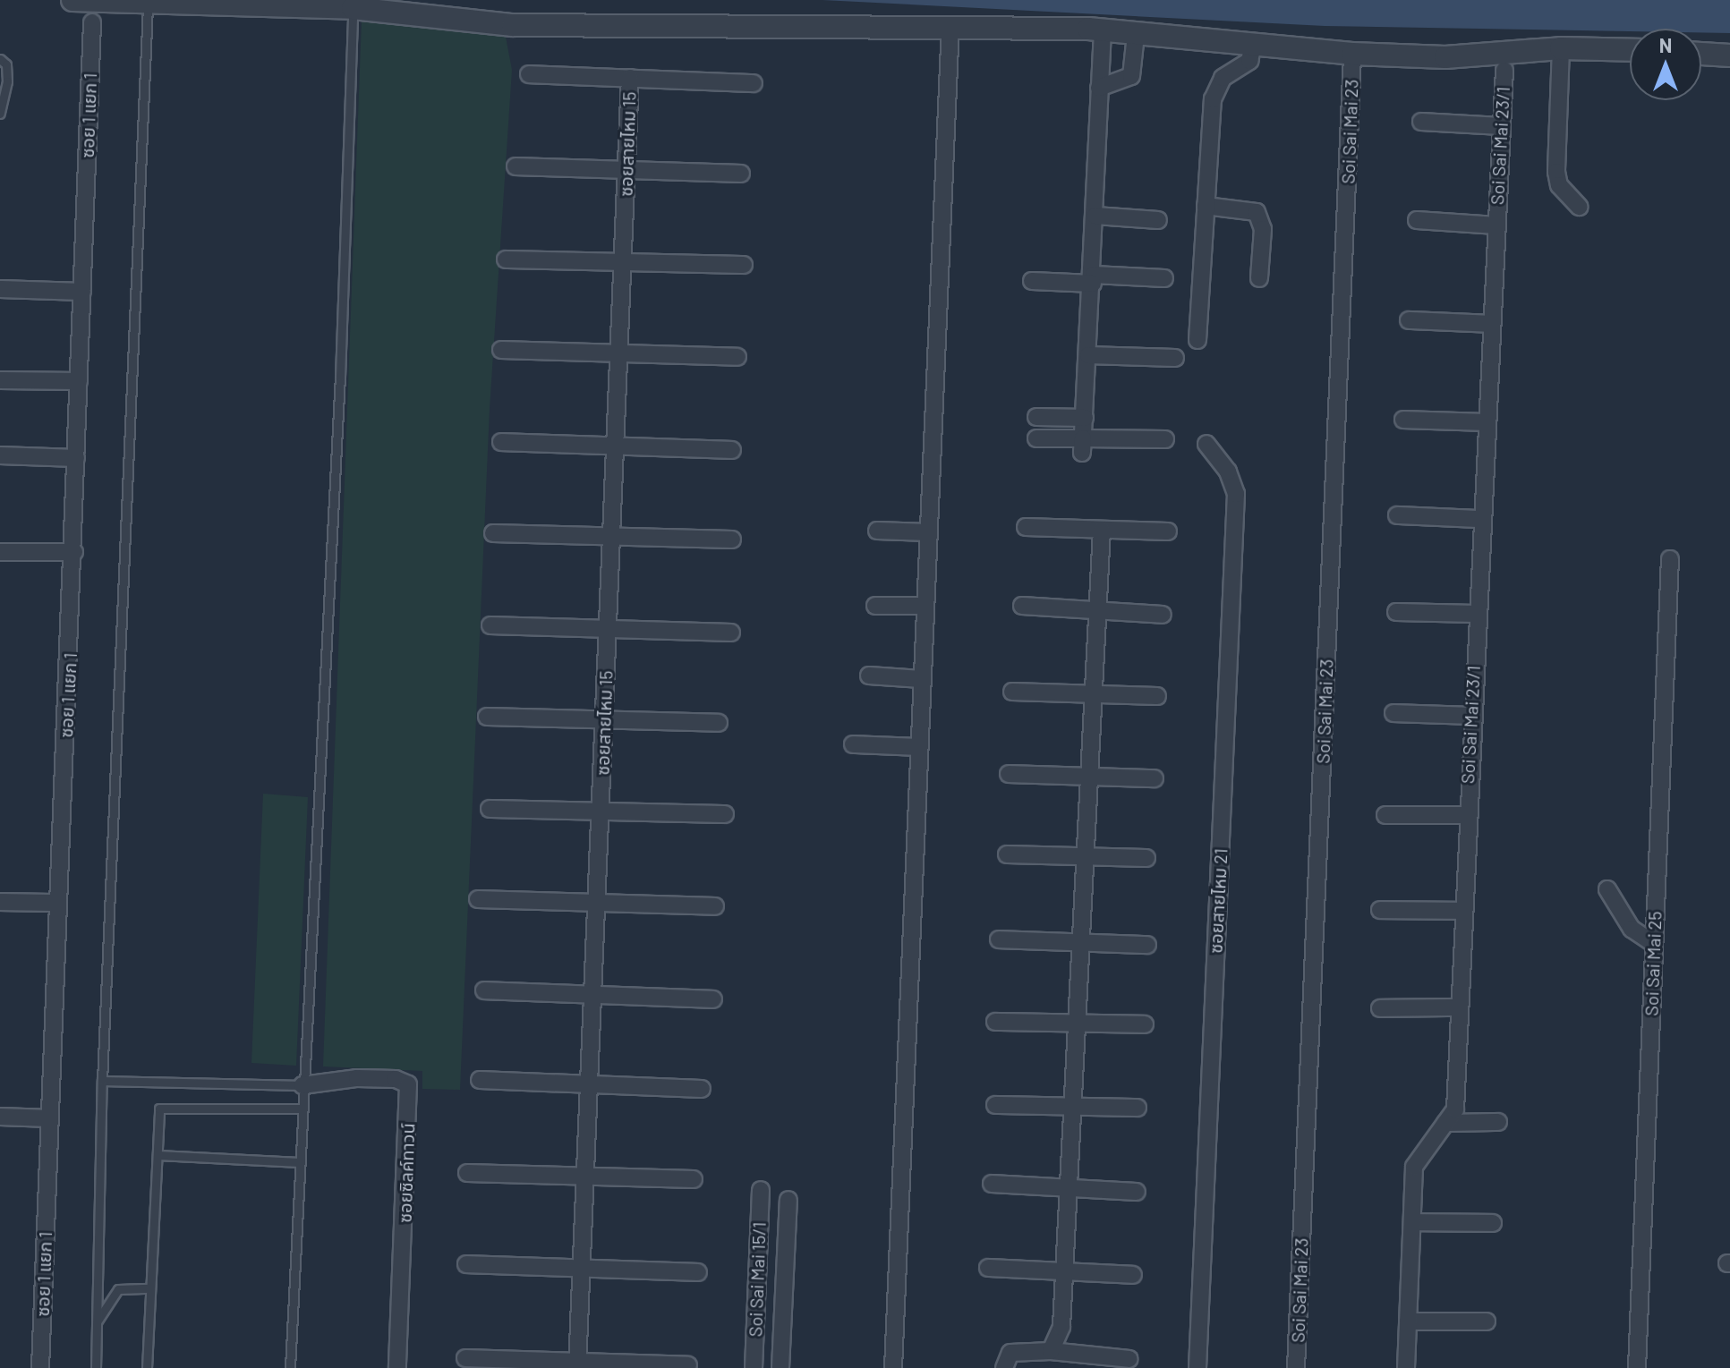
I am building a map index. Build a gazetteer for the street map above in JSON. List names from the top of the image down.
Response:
{
  "streets": {
    "street": [
      "ซอย 1 แยก 1",
      "Soi Sai Mai 23",
      "ซอยสายไหม 15",
      "Soi Sai Mai 23/1",
      "ซอยสายไหม 21",
      "Soi Sai Mai 25",
      "ซอยซิลค์ทาวน์",
      "Soi Sai Mai 15/1"
    ]
  },
  "north": "top"
}
